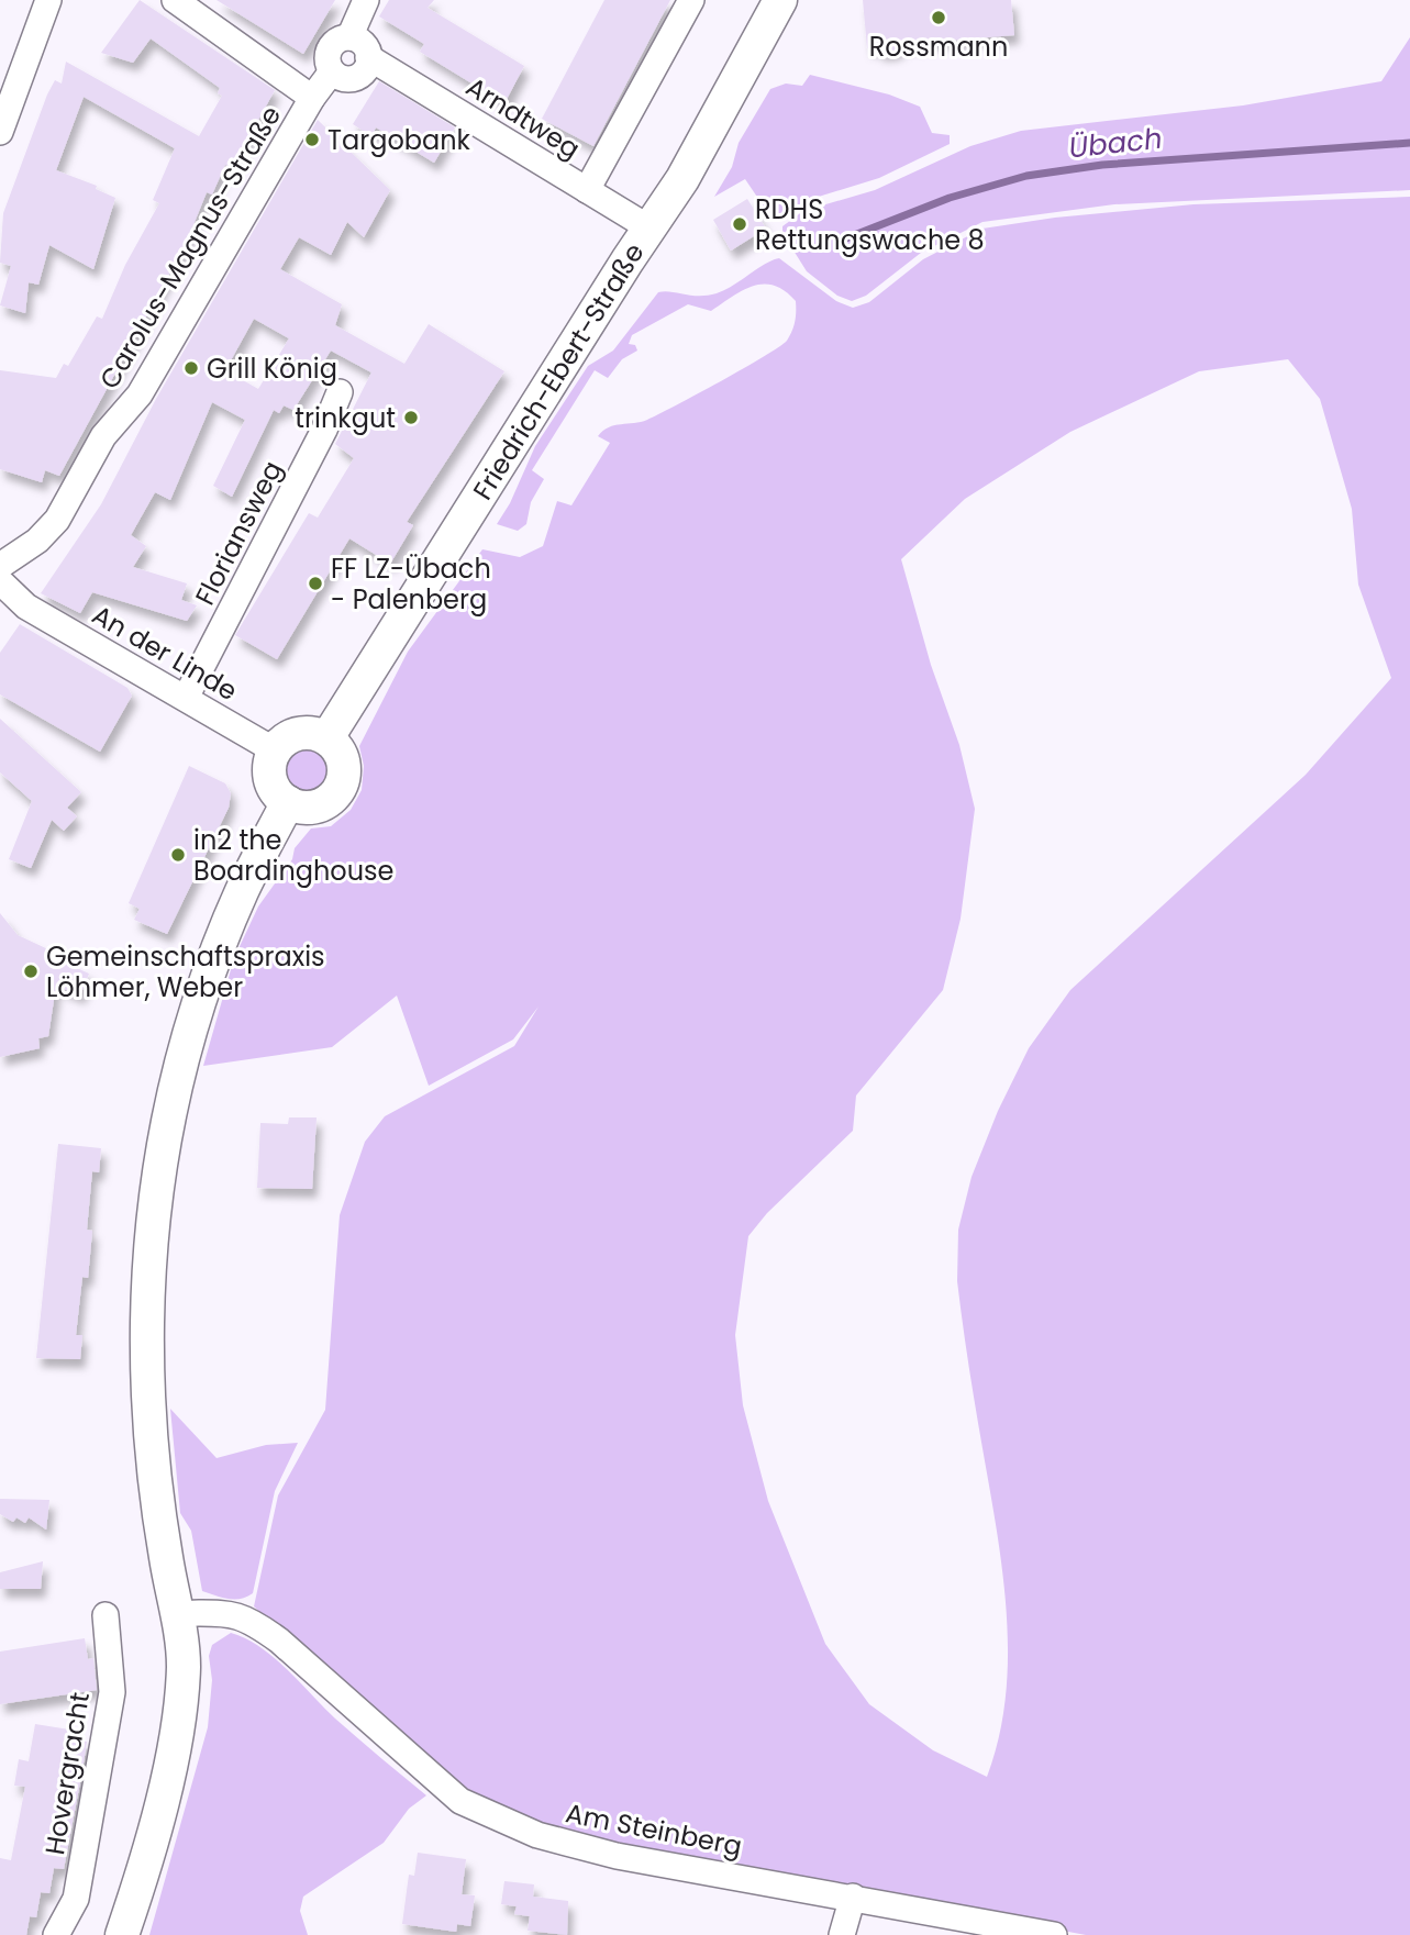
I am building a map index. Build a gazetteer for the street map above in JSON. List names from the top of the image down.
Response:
{
  "streets": {
    "main road": ["Friedrich-Ebert-Straße"],
    "street": [
      "Arndtweg",
      "Carolus-Magnus-Straße",
      "Floriansweg",
      "An der Linde",
      "Hovergracht",
      "Am Steinberg"
    ]
  },
  "crossings": [
    ["Arndtweg", "Carolus-Magnus-Straße"],
    ["Arndtweg", "Friedrich-Ebert-Straße"],
    ["Friedrich-Ebert-Straße", "An der Linde"],
    ["Floriansweg", "An der Linde"]
  ],
  "water": ["Übach"],
  "places": [
    "Rossmann",
    "Targobank",
    "RDHS Rettungswache 8",
    "Grill König",
    "trinkgut",
    "FF LZ-Übach - Palenberg",
    "in2 the Boardinghouse",
    "Gemeinschaftspraxis Löhmer, Weber"
  ]
}
